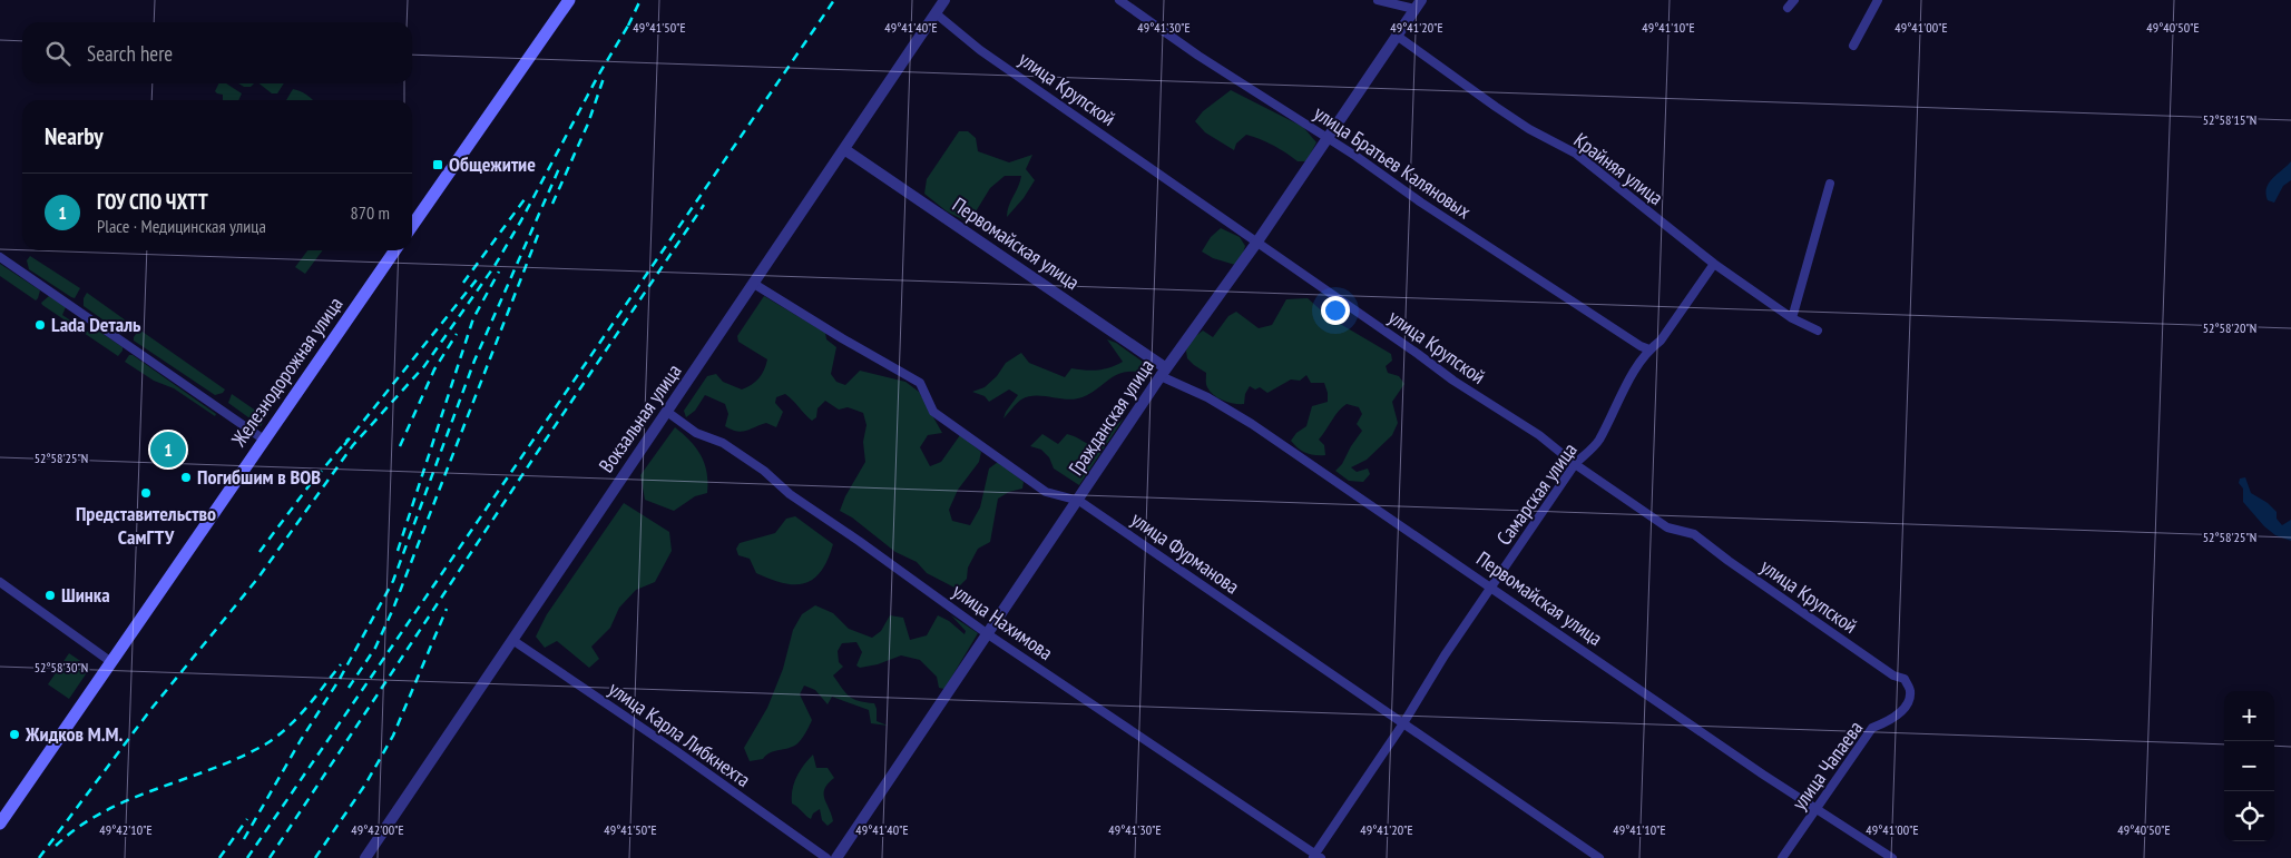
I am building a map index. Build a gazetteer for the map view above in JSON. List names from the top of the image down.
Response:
{
  "streets": {
    "main road": ["Железнодорожная улица"],
    "street": [
      "улица Крупской",
      "улица Братьев Каляновых",
      "Крайняя улица",
      "Первомайская улица",
      "Гражданская улица",
      "Вокзальная улица",
      "Самарская улица",
      "улица Фурманова",
      "улица Нахимова",
      "улица Карла Либкнехта",
      "улица Чапаева"
    ]
  },
  "crossings": [
    ["улица Крупской", "Гражданская улица"],
    ["улица Крупской", "Вокзальная улица"],
    ["улица Крупской", "Самарская улица"],
    ["улица Крупской", "улица Чапаева"],
    ["улица Братьев Каляновых", "Гражданская улица"],
    ["улица Братьев Каляновых", "Самарская улица"],
    ["Крайняя улица", "Гражданская улица"],
    ["Крайняя улица", "Самарская улица"],
    ["Первомайская улица", "Гражданская улица"],
    ["Первомайская улица", "Вокзальная улица"],
    ["Первомайская улица", "Самарская улица"],
    ["Первомайская улица", "улица Чапаева"],
    ["Гражданская улица", "улица Фурманова"],
    ["Гражданская улица", "улица Нахимова"],
    ["Вокзальная улица", "улица Фурманова"],
    ["Вокзальная улица", "улица Нахимова"],
    ["Вокзальная улица", "улица Карла Либкнехта"],
    ["Самарская улица", "улица Фурманова"],
    ["Самарская улица", "улица Нахимова"]
  ],
  "places": {
    "transit": ["Общежитие"],
    "other": [
      "Lada Dеталь",
      "Погибшим в ВОВ",
      "Представительство СамГТУ",
      "Шинка",
      "Жидков М.М."
    ]
  },
  "page": {
    "search": "Search here",
    "heading": "Nearby",
    "list": [
      {
        "mark": "1",
        "name": "ГОУ СПО ЧХТТ",
        "note": "Place · Медицинская улица",
        "value": "870 m"
      }
    ],
    "pins": "1",
    "map_buttons": ["+", "−"]
  },
  "coordinates": [
    "49°41'50\"E",
    "49°41'40\"E",
    "49°41'30\"E",
    "49°41'20\"E",
    "49°41'10\"E",
    "49°41'00\"E",
    "49°40'50\"E",
    "52°58'15\"N",
    "52°58'20\"N",
    "52°58'25\"N",
    "52°58'30\"N",
    "49°42'10\"E",
    "49°42'00\"E"
  ]
}
